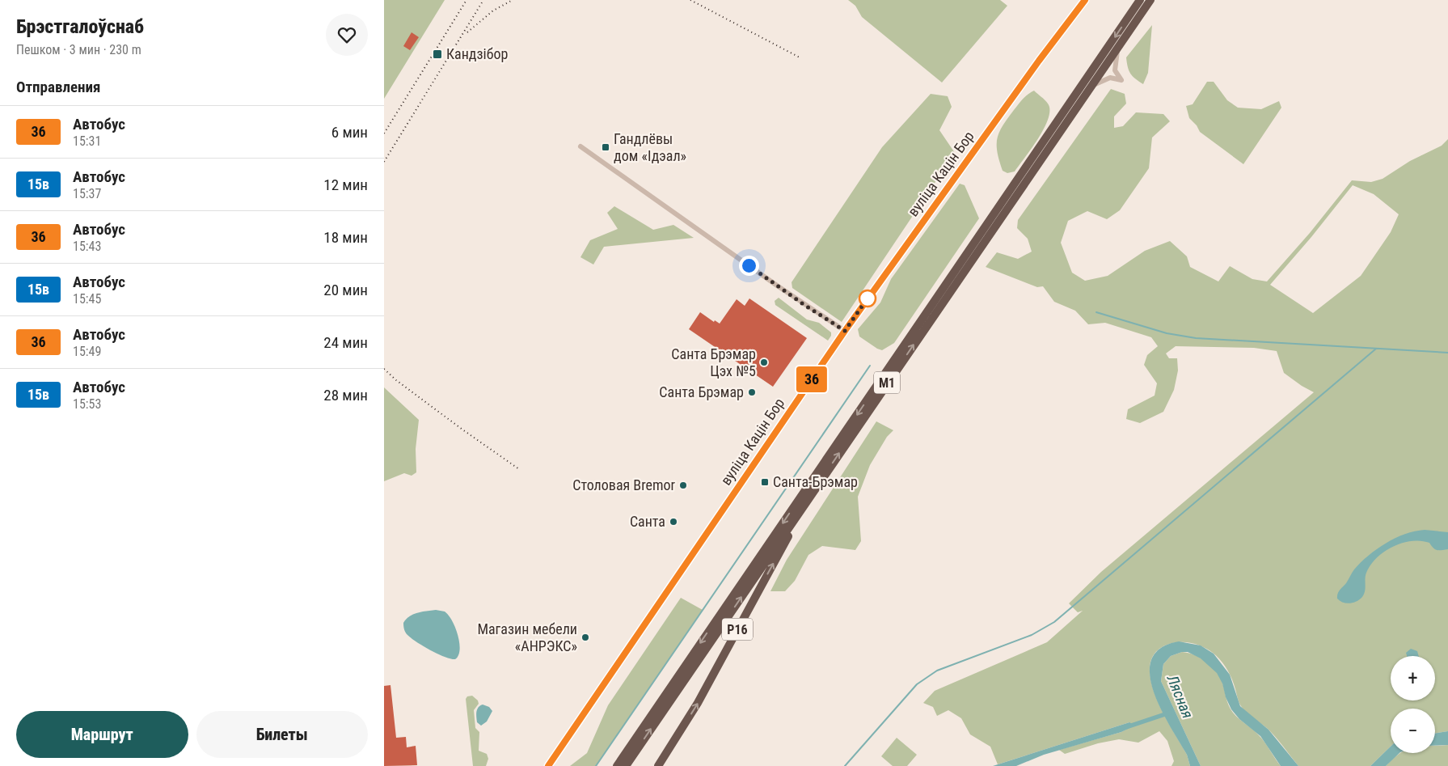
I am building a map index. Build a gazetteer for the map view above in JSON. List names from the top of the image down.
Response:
{
  "streets": {
    "highway": ["М1", "Р16"],
    "main road": ["вуліца Кацін Бор"]
  },
  "crossings": [
    ["М1", "Р16"]
  ],
  "water": ["Лясная"],
  "places": {
    "transit": ["Кандзібор", "Гандлёвы дом «Ідэал»", "Санта-Брэмар"],
    "other": [
      "Санта Брэмар Цэх №5",
      "Санта Брэмар",
      "Столовая Bremor",
      "Санта",
      "Магазин мебели «АНРЭКС»"
    ]
  },
  "lines": ["bus line 36"],
  "page": {
    "heading": [
      ["Брэстгалоўснаб", "Пешком · 3 мин · 230 m"],
      "Отправления"
    ],
    "on_map": "36",
    "list": [
      {
        "mark": "36",
        "name": "Автобус",
        "note": "15:31",
        "value": "6 мин"
      },
      {
        "mark": "15в",
        "name": "Автобус",
        "note": "15:37",
        "value": "12 мин"
      },
      {
        "mark": "36",
        "name": "Автобус",
        "note": "15:43",
        "value": "18 мин"
      },
      {
        "mark": "15в",
        "name": "Автобус",
        "note": "15:45",
        "value": "20 мин"
      },
      {
        "mark": "36",
        "name": "Автобус",
        "note": "15:49",
        "value": "24 мин"
      },
      {
        "mark": "15в",
        "name": "Автобус",
        "note": "15:53",
        "value": "28 мин"
      }
    ],
    "map_buttons": ["+", "−"],
    "buttons": ["Маршрут", "Билеты"]
  }
}
